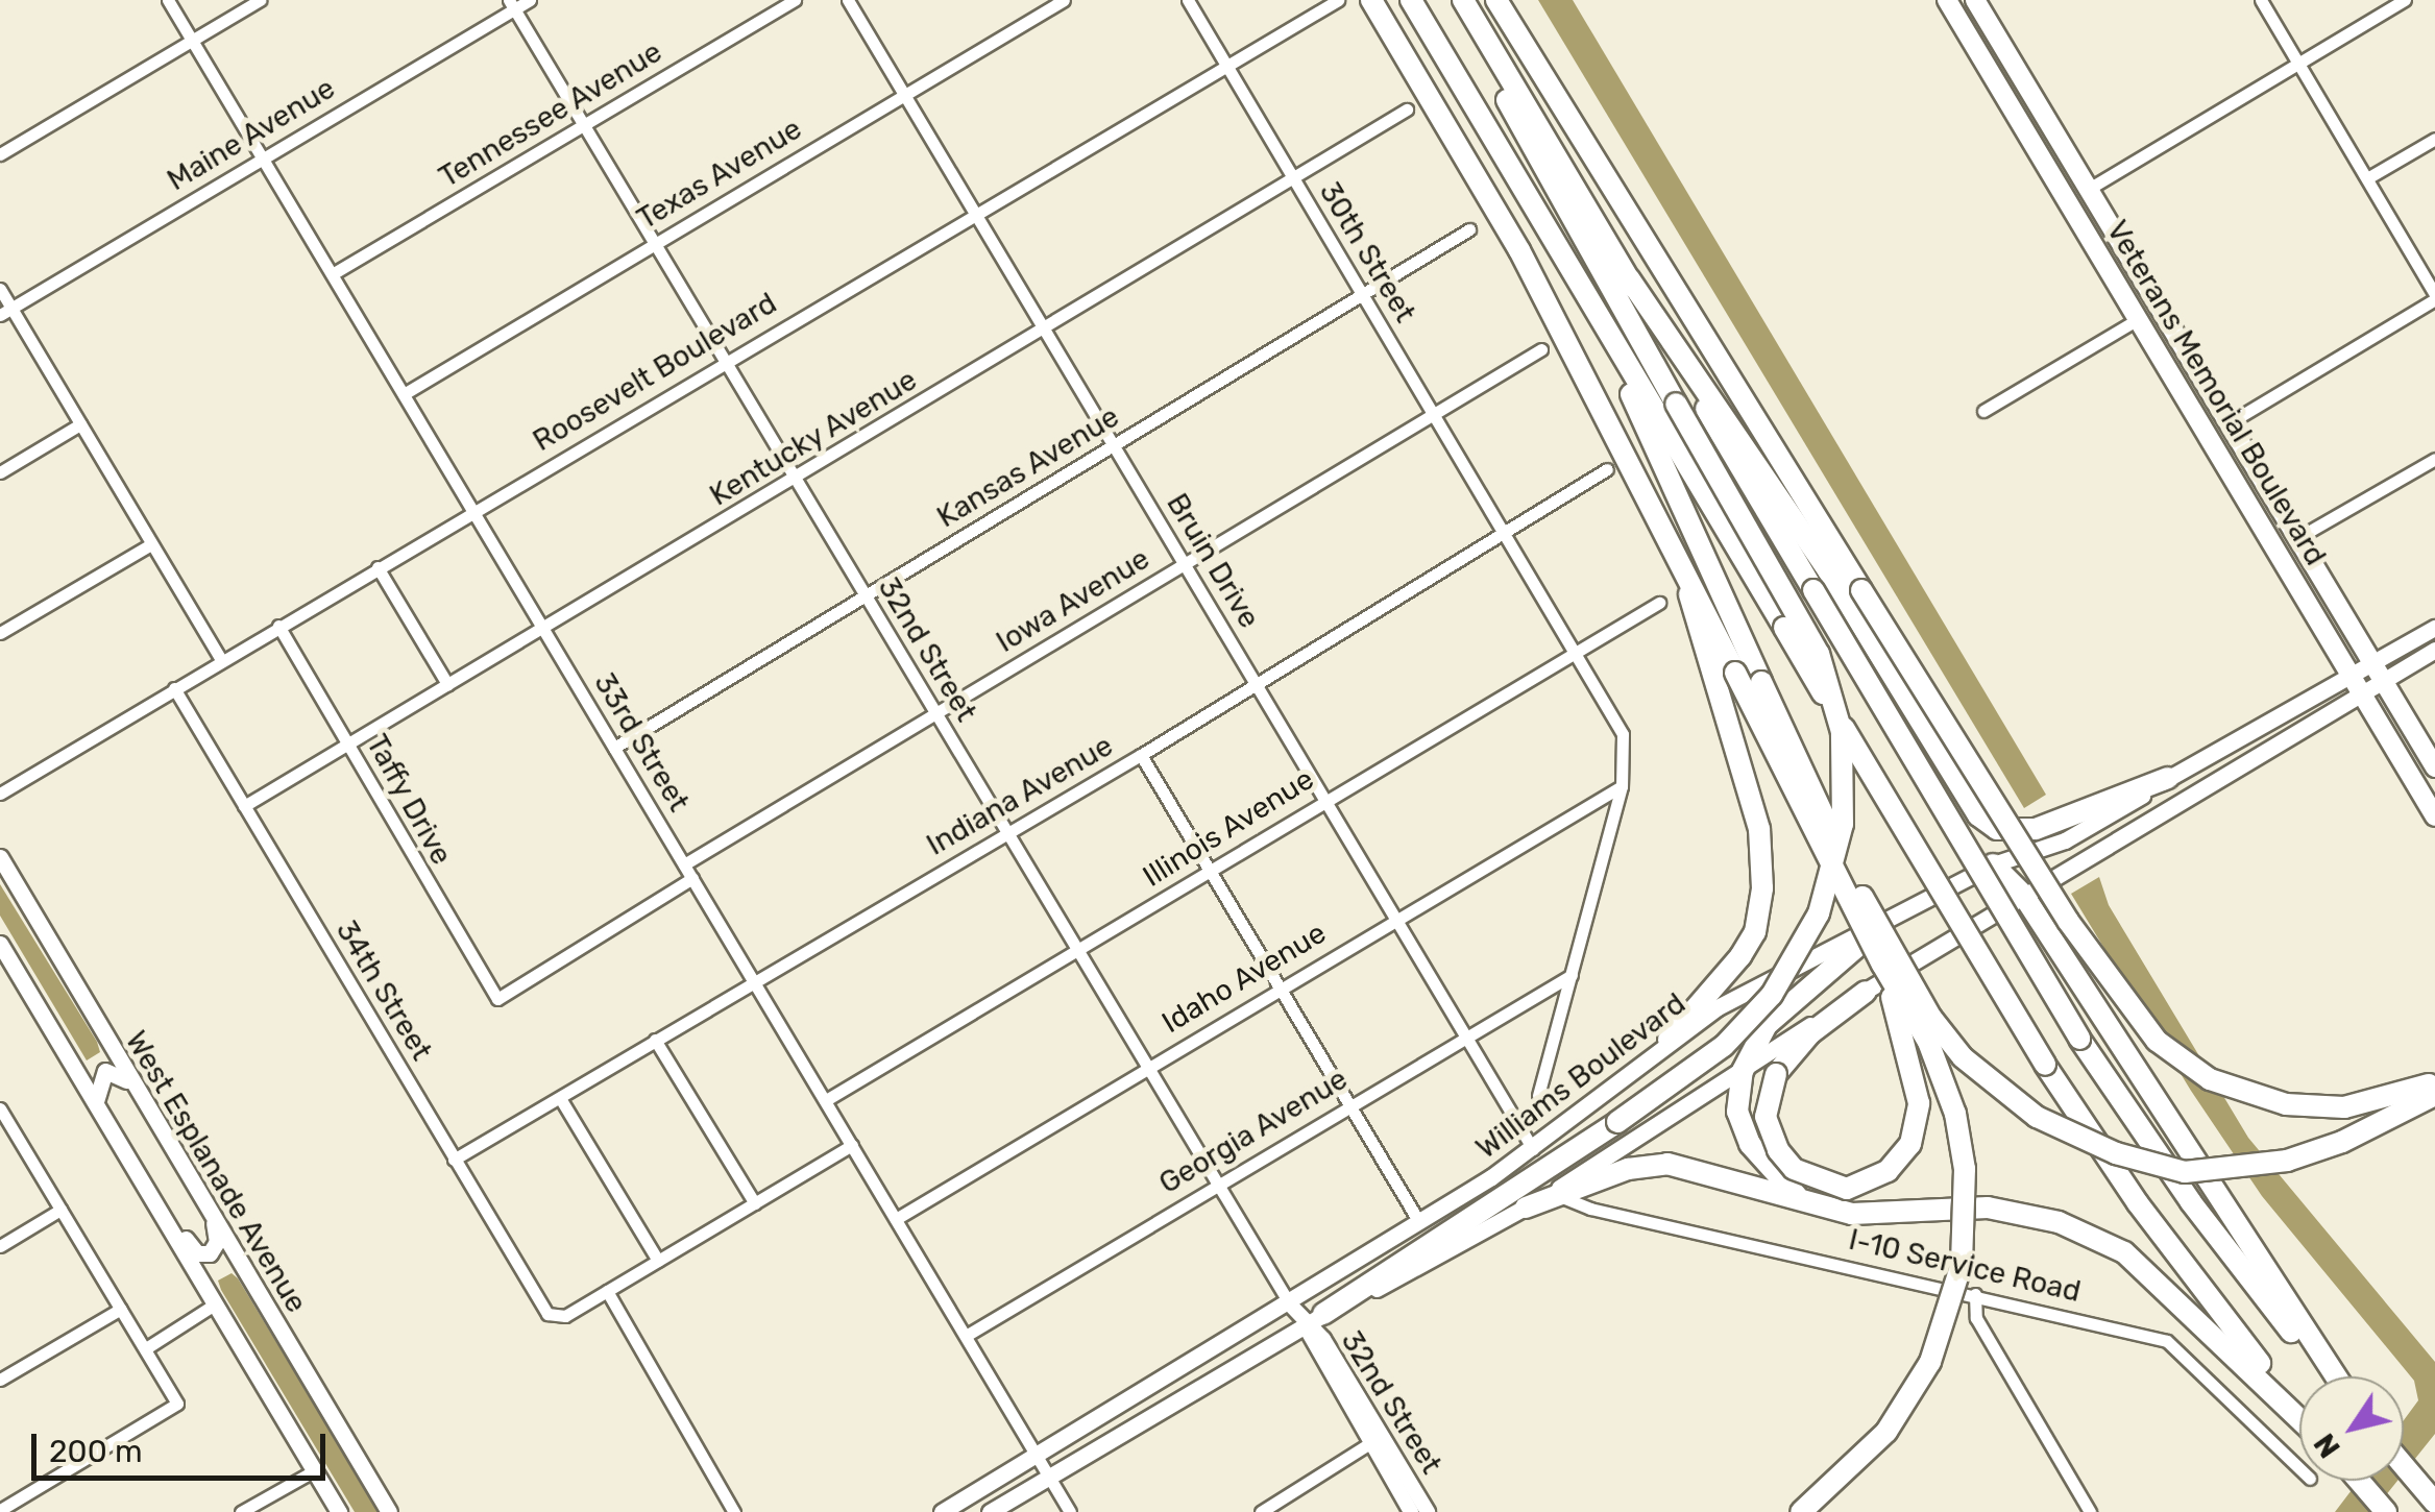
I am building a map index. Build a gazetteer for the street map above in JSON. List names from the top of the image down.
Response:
{
  "streets": {
    "main road": ["Veterans Memorial Boulevard", "Williams Boulevard", "West Esplanade Avenue"],
    "street": [
      "Tennessee Avenue",
      "Maine Avenue",
      "Texas Avenue",
      "30th Street",
      "Roosevelt Boulevard",
      "Kentucky Avenue",
      "Kansas Avenue",
      "Bruin Drive",
      "Iowa Avenue",
      "32nd Street",
      "33rd Street",
      "Indiana Avenue",
      "Taffy Drive",
      "Illinois Avenue",
      "Idaho Avenue",
      "34th Street",
      "Georgia Avenue",
      "I-10 Service Road"
    ]
  },
  "crossings": [
    ["Tennessee Avenue", "32nd Street"],
    ["Tennessee Avenue", "33rd Street"],
    ["Maine Avenue", "32nd Street"],
    ["Maine Avenue", "33rd Street"],
    ["Texas Avenue", "Bruin Drive"],
    ["Texas Avenue", "32nd Street"],
    ["Texas Avenue", "33rd Street"],
    ["30th Street", "Roosevelt Boulevard"],
    ["30th Street", "Kentucky Avenue"],
    ["30th Street", "Kansas Avenue"],
    ["30th Street", "Iowa Avenue"],
    ["30th Street", "Indiana Avenue"],
    ["Roosevelt Boulevard", "Bruin Drive"],
    ["Roosevelt Boulevard", "32nd Street"],
    ["Roosevelt Boulevard", "33rd Street"],
    ["Roosevelt Boulevard", "Taffy Drive"],
    ["Roosevelt Boulevard", "34th Street"],
    ["Veterans Memorial Boulevard", "Williams Boulevard"],
    ["Kentucky Avenue", "Bruin Drive"],
    ["Kentucky Avenue", "32nd Street"],
    ["Kentucky Avenue", "33rd Street"],
    ["Kentucky Avenue", "Taffy Drive"],
    ["Kentucky Avenue", "34th Street"],
    ["Kansas Avenue", "Bruin Drive"],
    ["Kansas Avenue", "32nd Street"],
    ["Kansas Avenue", "33rd Street"],
    ["Bruin Drive", "Iowa Avenue"],
    ["Bruin Drive", "Indiana Avenue"],
    ["Bruin Drive", "Illinois Avenue"],
    ["Bruin Drive", "Idaho Avenue"],
    ["Bruin Drive", "Williams Boulevard"],
    ["Bruin Drive", "Georgia Avenue"],
    ["Iowa Avenue", "32nd Street"],
    ["Iowa Avenue", "33rd Street"],
    ["32nd Street", "Indiana Avenue"],
    ["32nd Street", "Illinois Avenue"],
    ["32nd Street", "Idaho Avenue"],
    ["32nd Street", "Williams Boulevard"],
    ["32nd Street", "Georgia Avenue"],
    ["33rd Street", "Indiana Avenue"],
    ["33rd Street", "Taffy Drive"],
    ["33rd Street", "Illinois Avenue"],
    ["33rd Street", "Idaho Avenue"],
    ["33rd Street", "Williams Boulevard"],
    ["33rd Street", "Georgia Avenue"],
    ["Indiana Avenue", "34th Street"]
  ],
  "scale_bar": "200 m",
  "north": "bottom left"
}
